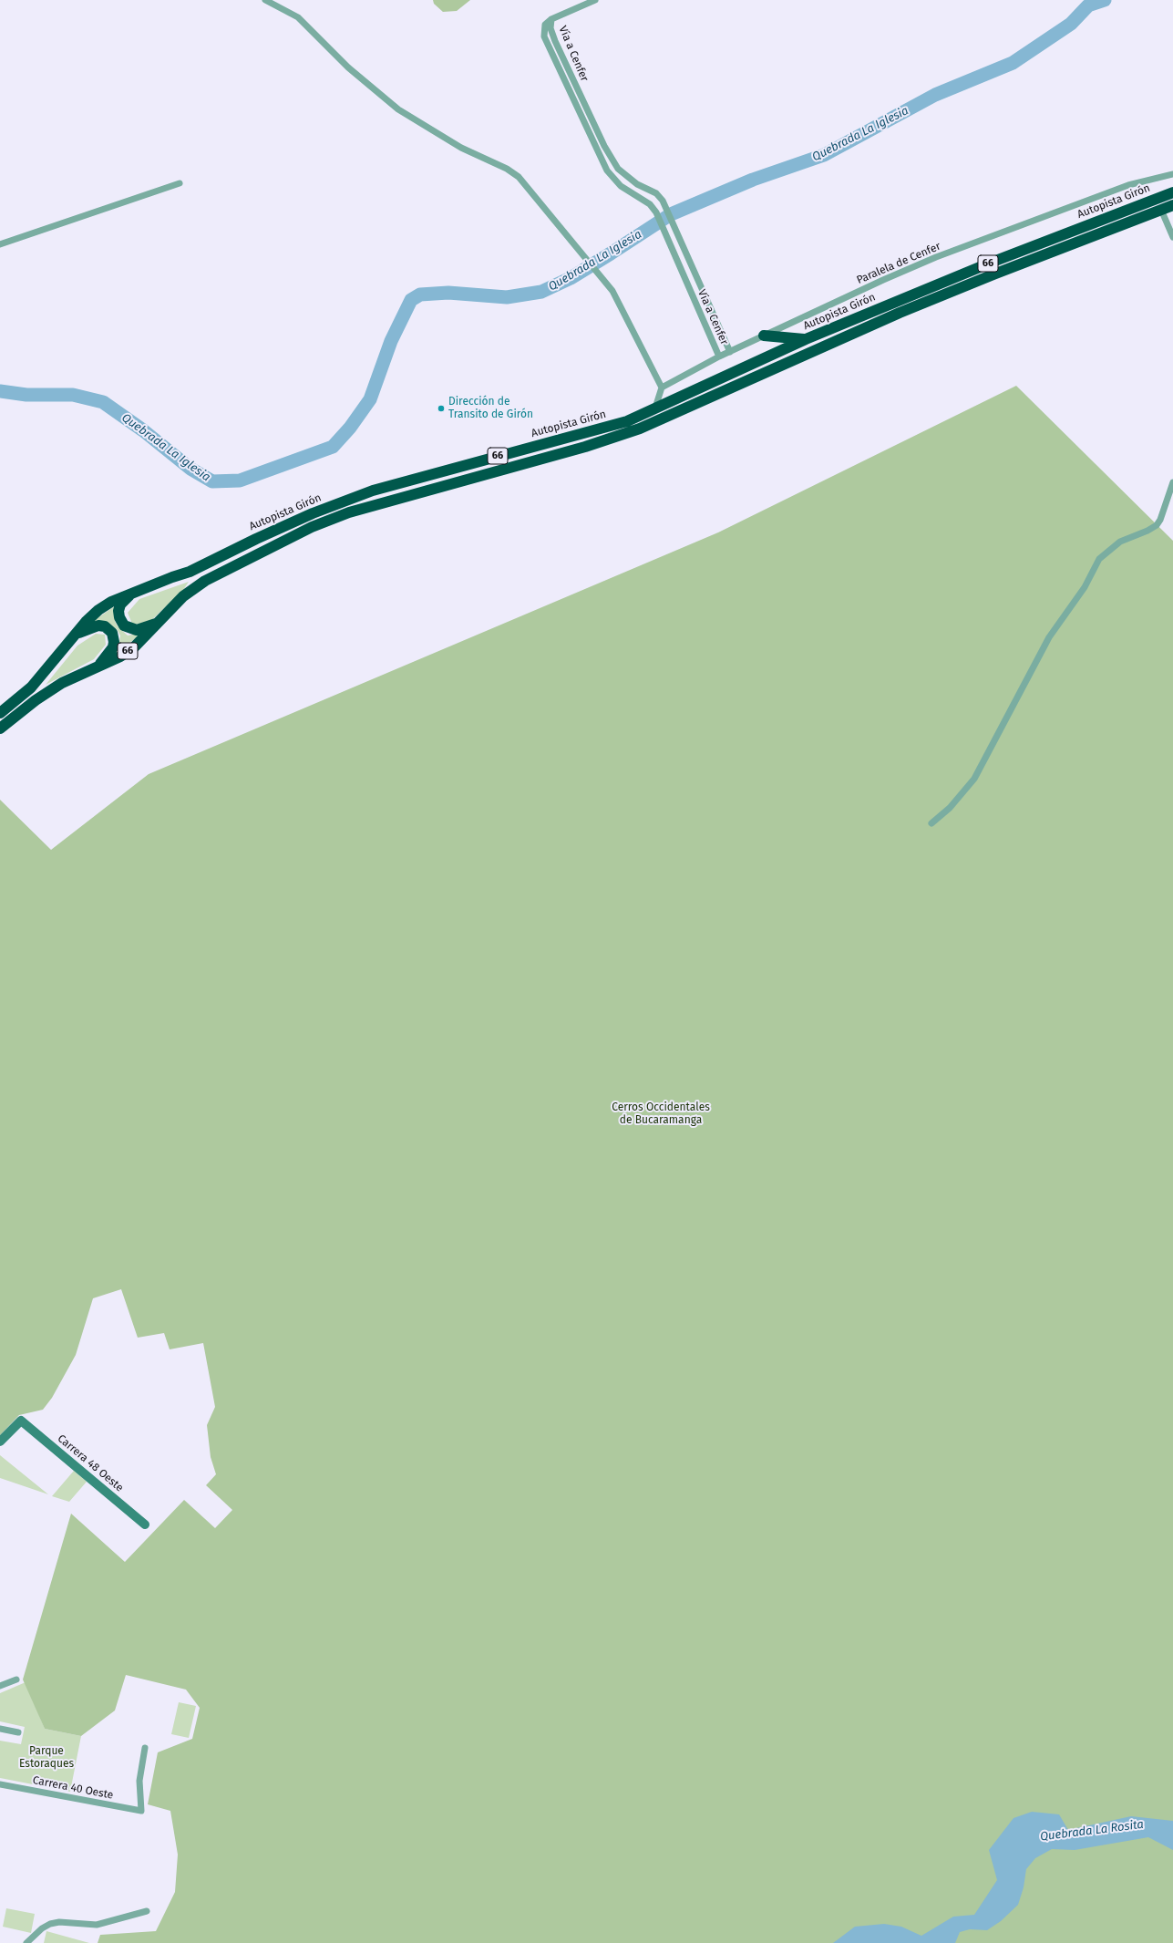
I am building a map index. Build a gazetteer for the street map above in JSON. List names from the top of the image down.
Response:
{
  "streets": {
    "highway": ["Autopista Girón", "66"],
    "street": [
      "Vía a Cenfer",
      "Paralela de Cenfer",
      "Carrera 48 Oeste",
      "Carrera 40 Oeste"
    ]
  },
  "crossings": [
    ["Vía a Cenfer", "Paralela de Cenfer"]
  ],
  "water": ["Quebrada La Iglesia", "Quebrada La Rosita"],
  "parks": ["Cerros Occidentales de Bucaramanga", "Parque Estoraques"],
  "places": ["Dirección de Transito de Girón"]
}
